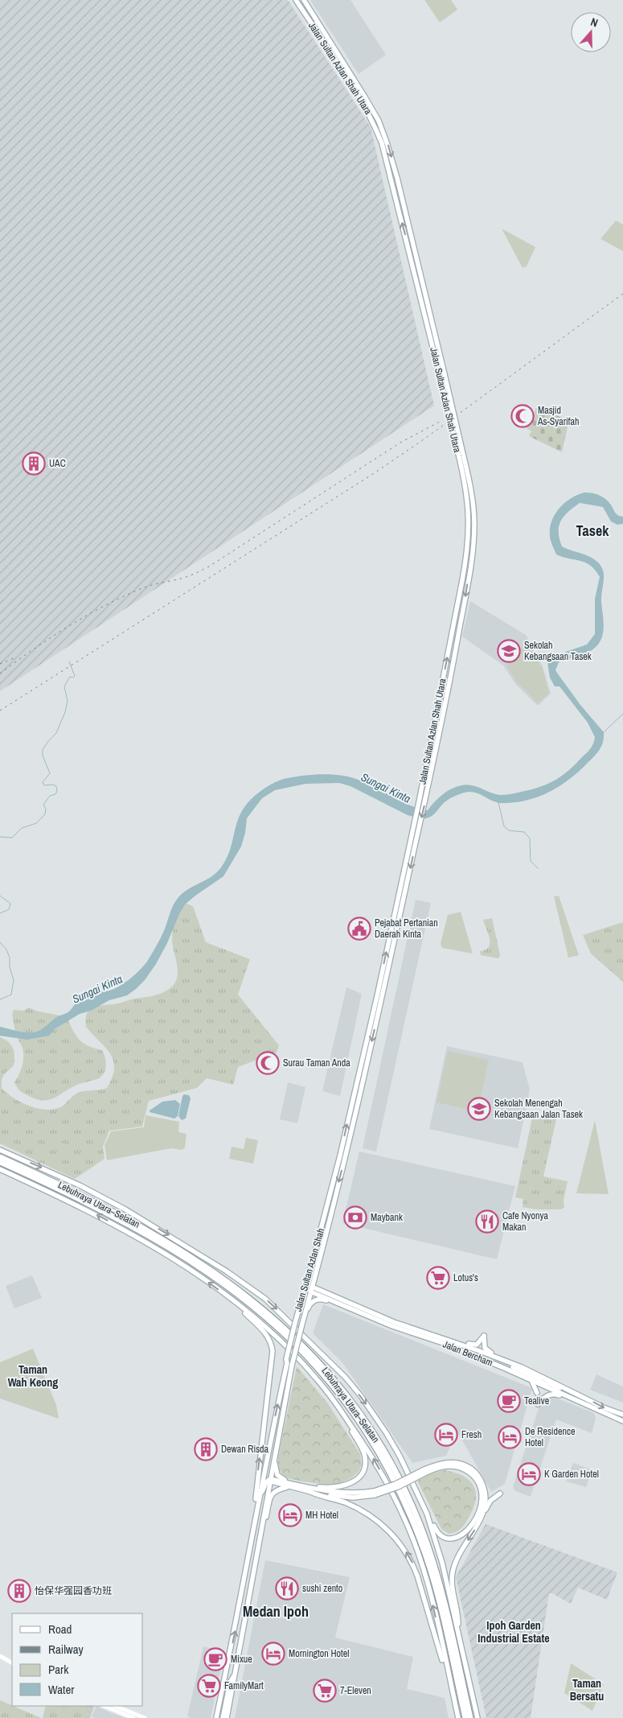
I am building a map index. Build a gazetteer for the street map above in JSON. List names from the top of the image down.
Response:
{
  "streets": {
    "highway": ["Lebuhraya Utara–Selatan"],
    "main road": ["Jalan Sultan Azlan Shah Utara", "Jalan Sultan Azlan Shah", "Jalan Bercham"]
  },
  "crossings": [
    ["Jalan Sultan Azlan Shah Utara", "Jalan Sultan Azlan Shah"],
    ["Jalan Sultan Azlan Shah", "Jalan Bercham"]
  ],
  "districts": [
    "Tasek",
    "Taman Wah Keong",
    "Medan Ipoh",
    "Ipoh Garden Industrial Estate",
    "Taman Bersatu"
  ],
  "water": ["Sungai Kinta"],
  "places": {
    "mosque": ["Masjid As-Syarifah", "Surau Taman Anda"],
    "building": ["UAC", "Dewan Risda", "怡保华强园香功班"],
    "school or university": ["Sekolah Kebangsaan Tasek", "Sekolah Menengah Kebangsaan Jalan Tasek"],
    "public building": ["Pejabat Pertanian Daerah Kinta"],
    "bank": ["Maybank"],
    "restaurant": ["Cafe Nyonya Makan", "sushi zento"],
    "supermarket": ["Lotus's", "FamilyMart", "7-Eleven"],
    "cafe": ["Tealive", "Mixue"],
    "hotel": [
      "Fresh",
      "De Residence Hotel",
      "K Garden Hotel",
      "MH Hotel",
      "Mornington Hotel"
    ]
  },
  "legend": [
    "Road",
    "Railway",
    "Park",
    "Water"
  ],
  "north": "top"
}
